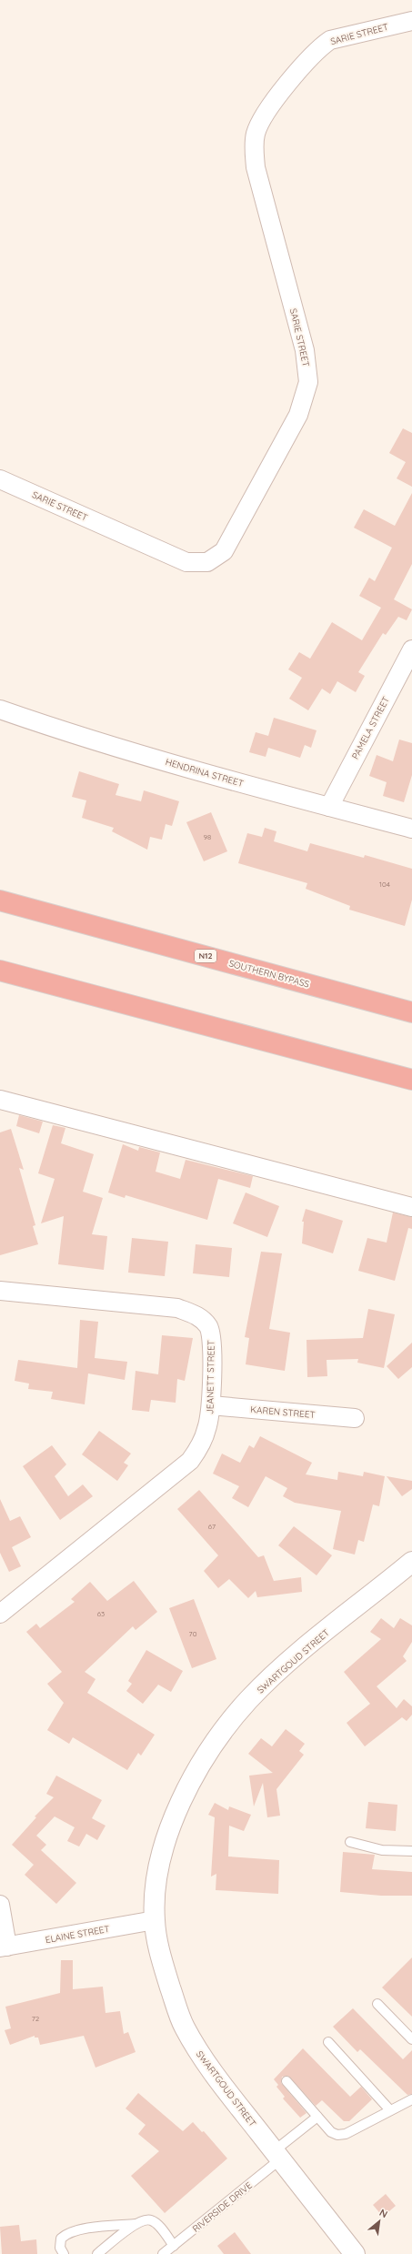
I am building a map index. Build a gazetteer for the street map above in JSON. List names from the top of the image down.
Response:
{
  "streets": {
    "highway": ["N12", "SOUTHERN BYPASS"],
    "street": [
      "SARIE STREET",
      "PAMELA STREET",
      "HENDRINA STREET",
      "JEANETT STREET",
      "KAREN STREET",
      "SWARTGOUD STREET",
      "ELAINE STREET"
    ],
    "lane": ["RIVERSIDE DRIVE"]
  },
  "crossings": [
    ["PAMELA STREET", "HENDRINA STREET"],
    ["JEANETT STREET", "KAREN STREET"],
    ["SWARTGOUD STREET", "ELAINE STREET"],
    ["SWARTGOUD STREET", "RIVERSIDE DRIVE"]
  ],
  "house_numbers": [
    "98",
    "104",
    "67",
    "63",
    "70",
    "72"
  ],
  "north": "top right"
}
